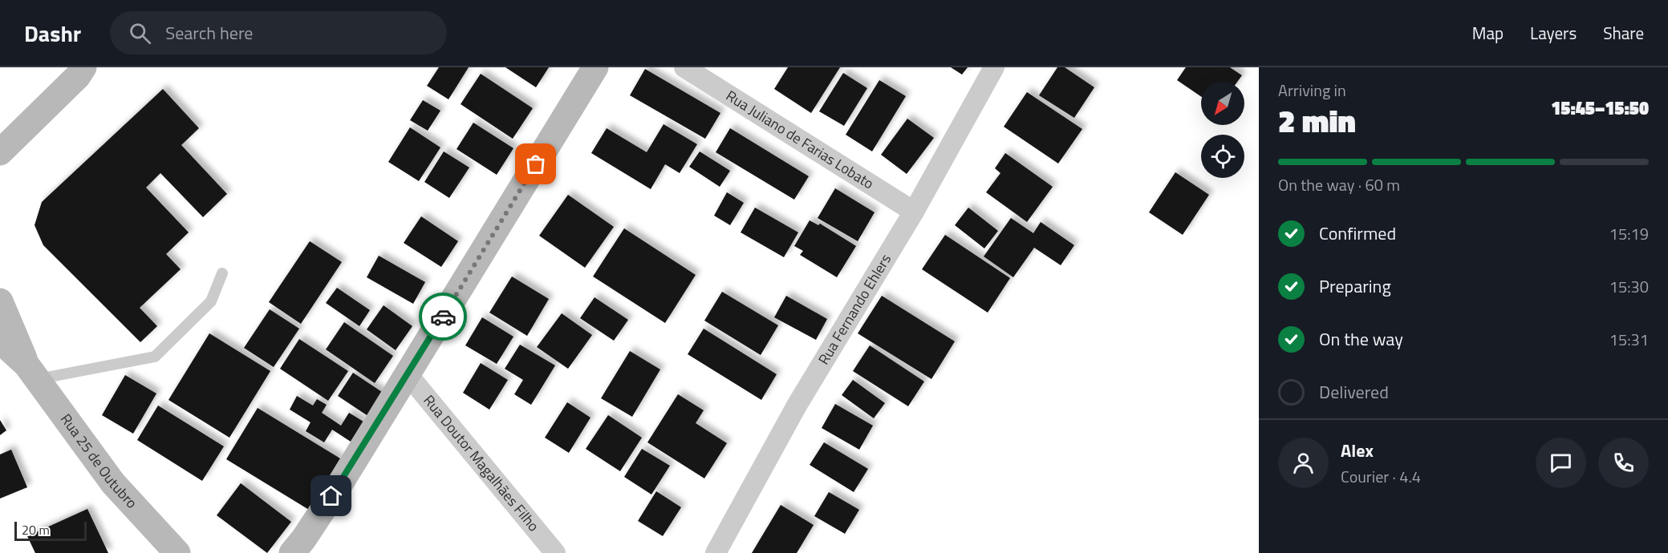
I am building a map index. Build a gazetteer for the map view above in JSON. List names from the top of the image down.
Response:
{
  "streets": {
    "main road": ["Rua 25 de Outubro"],
    "street": ["Rua Juliano de Farias Lobato", "Rua Fernando Ehlers", "Rua Doutor Magalhães Filho"]
  },
  "crossings": [
    ["Rua Juliano de Farias Lobato", "Rua Fernando Ehlers"]
  ],
  "scale_bar": "20 m",
  "north": "bottom left",
  "page": {
    "header": "Dashr",
    "search": "Search here",
    "nav": ["Map", "Layers", "Share"],
    "heading": ["2 min", "Arriving in", "15:45–15:50"],
    "panel": ["Alex", "Courier · 4.4"],
    "bar": "On the way · 60 m",
    "list": [
      ["Confirmed", "15:19"],
      ["Preparing", "15:30"],
      ["On the way", "15:31"],
      "Delivered"
    ],
    "scale": "20 m"
  }
}
